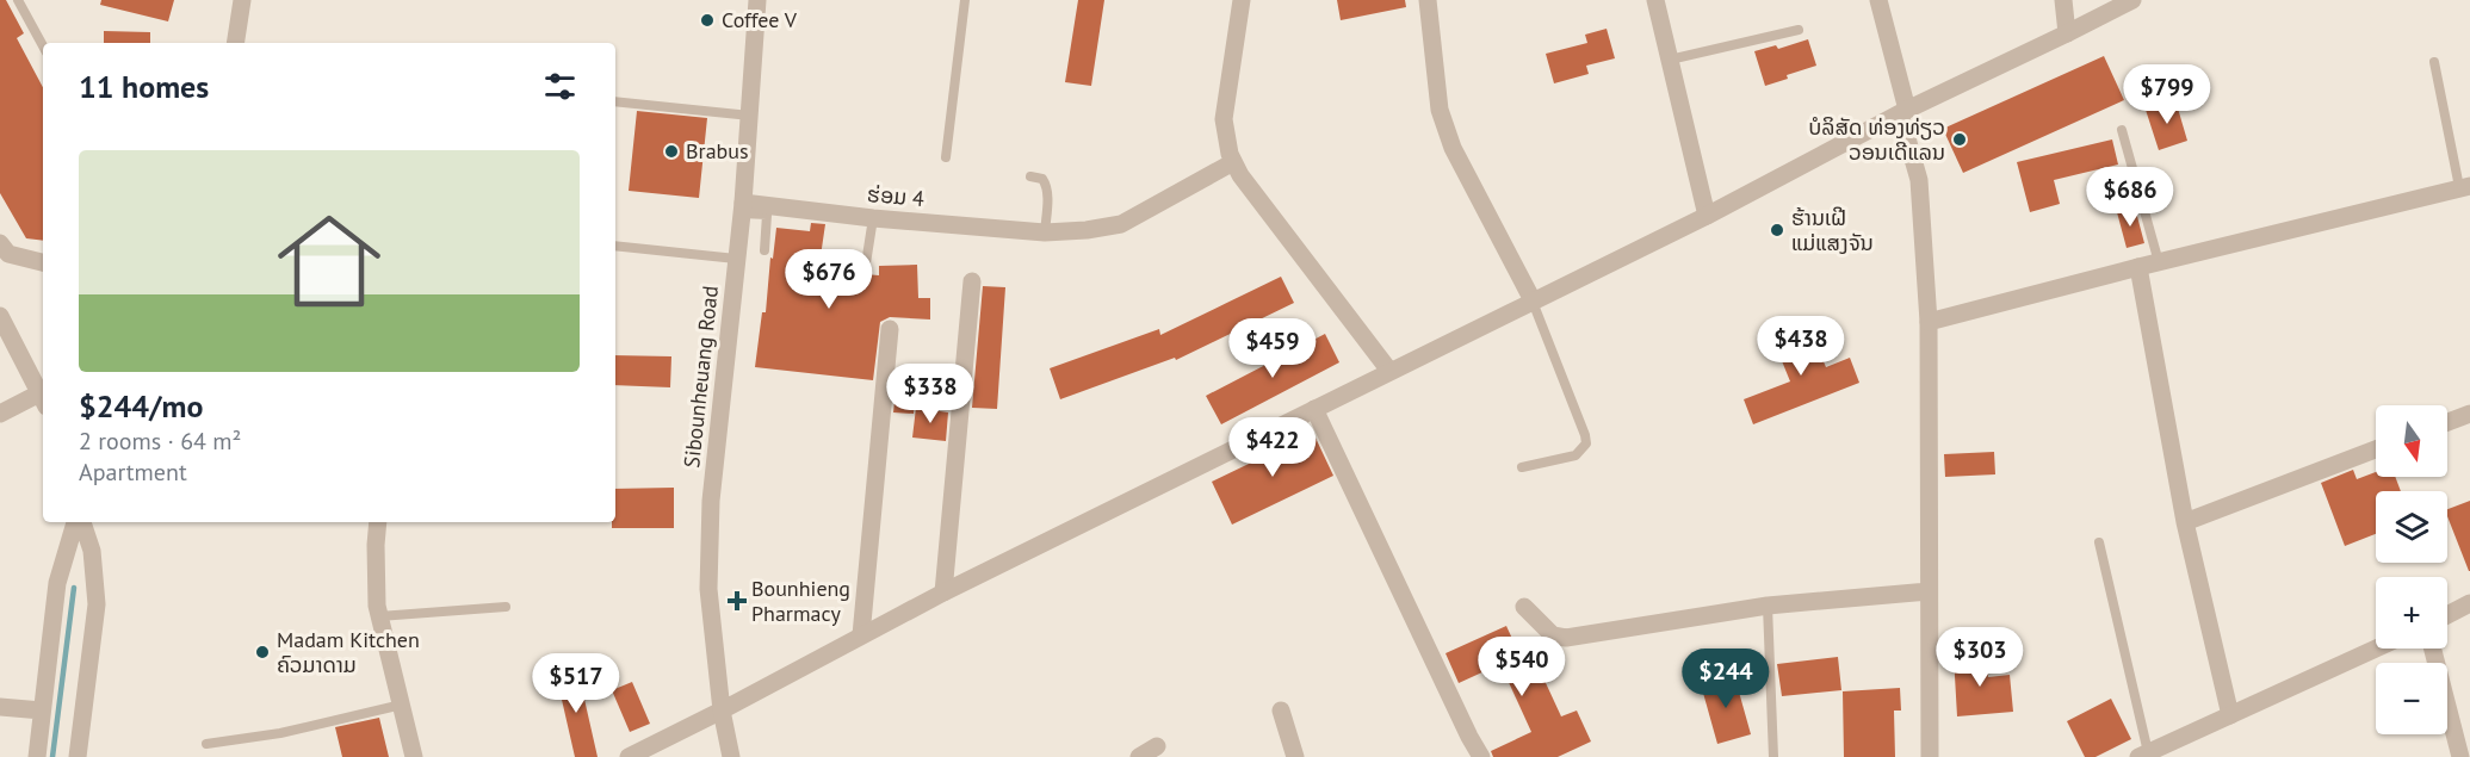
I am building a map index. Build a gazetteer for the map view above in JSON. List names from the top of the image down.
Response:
{
  "streets": {
    "street": ["ຮ່ອມ 4", "Sibounheuang Road"]
  },
  "crossings": [
    ["ຮ່ອມ 4", "Sibounheuang Road"]
  ],
  "places": {
    "other": [
      "Coffee V",
      "ບໍລິສັດ ທ່ອງທ່ຽວ ວອນເດີແລນ",
      "Brabus",
      "ຮ້ານເຝີ ແມ່ແສງຈັນ",
      "Madam Kitchen ຄົວມາດາມ"
    ],
    "health": ["Bounhieng Pharmacy"]
  },
  "north": "bottom",
  "page": {
    "heading": "11 homes",
    "price": [
      "$799",
      "$686",
      "$676",
      "$438",
      "$459",
      "$338",
      "$422",
      "$303",
      "$540",
      "$244",
      "$517"
    ],
    "list": [
      {
        "name": "$244/mo",
        "note": "2 rooms · 64 m² · Apartment"
      }
    ],
    "map_buttons": ["+", "−"]
  }
}
